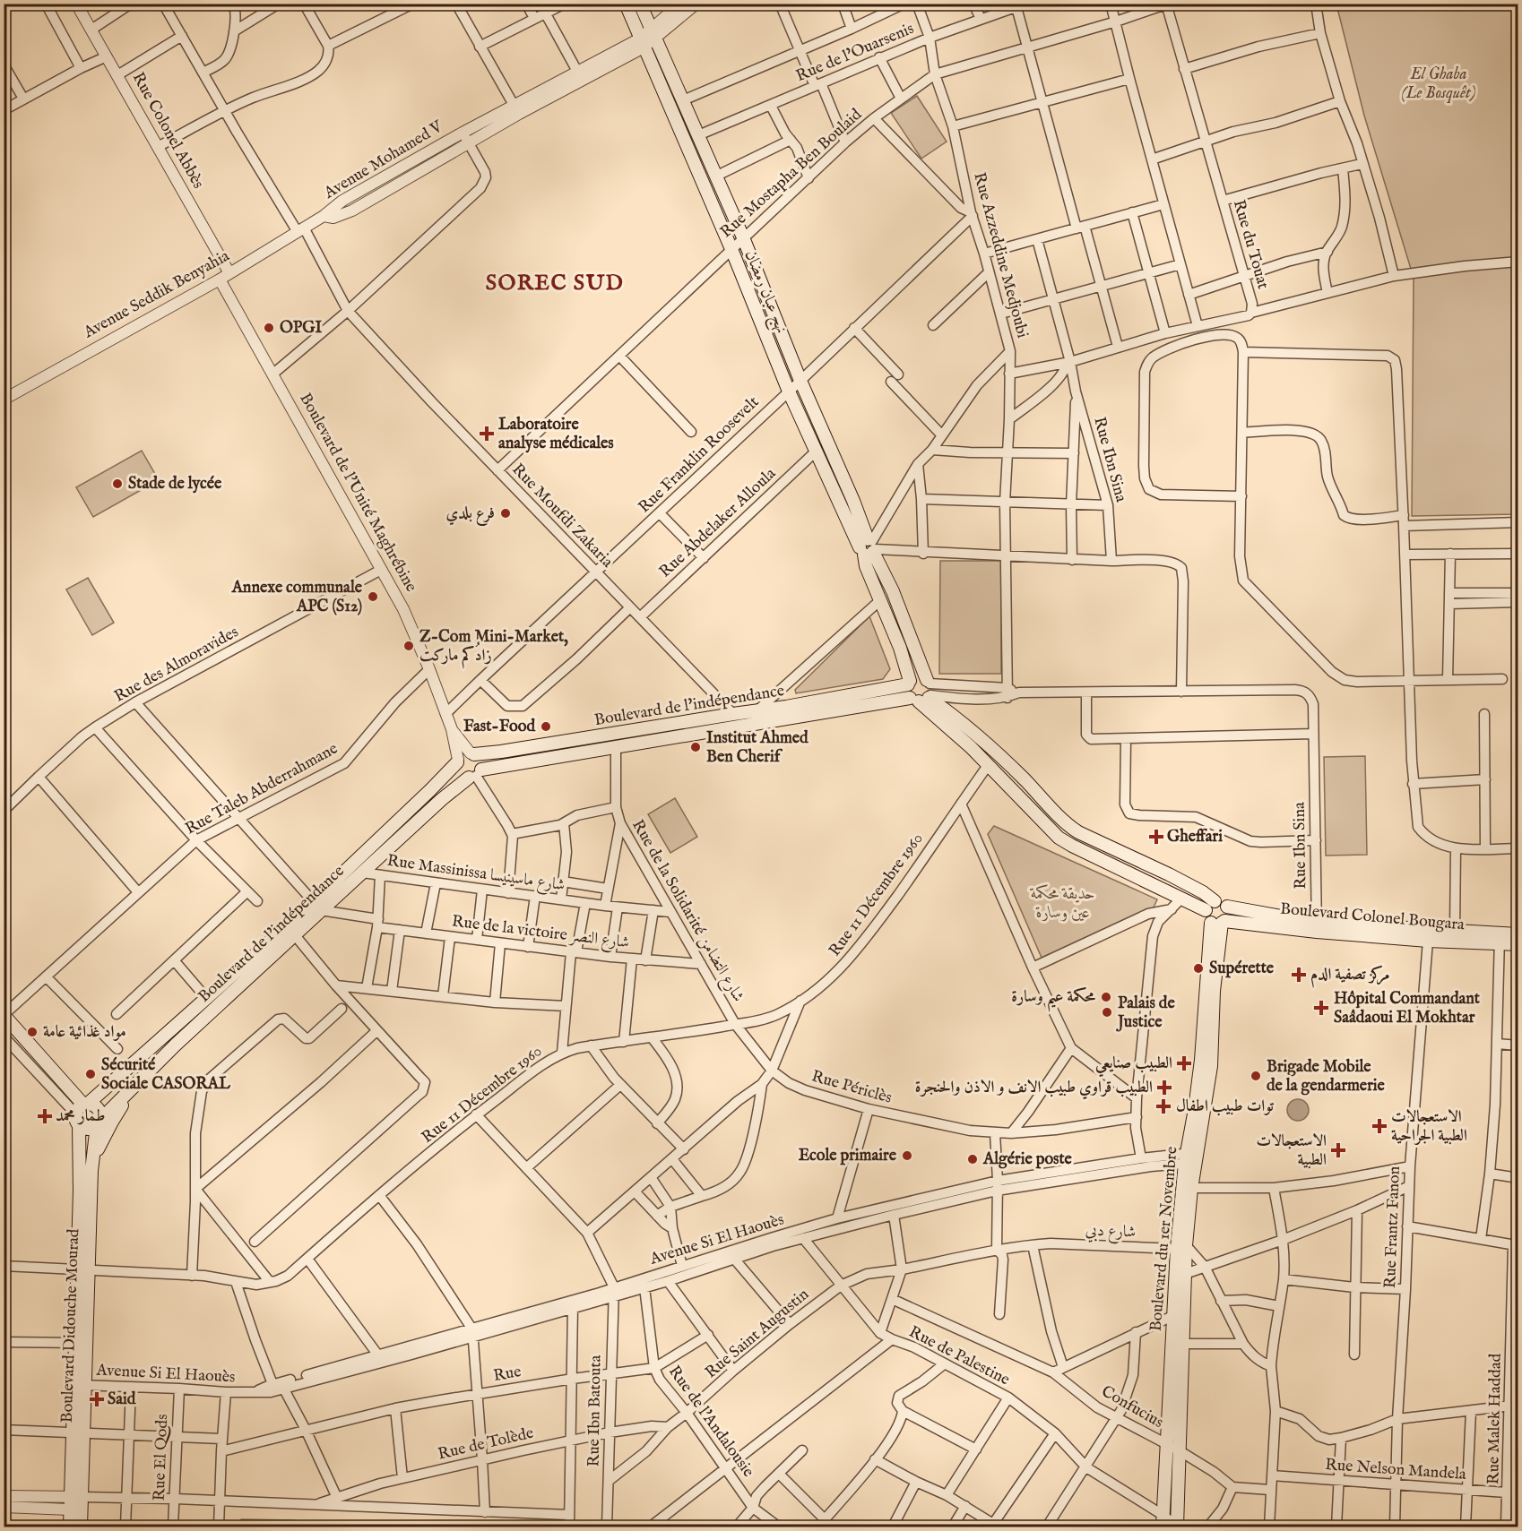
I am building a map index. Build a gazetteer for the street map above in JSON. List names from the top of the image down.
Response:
{
  "streets": {
    "main road": [
      "نهج عبان رمضان",
      "Boulevard de l'indépendance",
      "Boulevard Colonel Bougara",
      "Boulevard du 1er Novembre",
      "Boulevard Didouche Mourad"
    ],
    "street": [
      "Rue de l'Ouarsenis",
      "Rue Colonel Abbès",
      "Avenue Mohamed V",
      "Rue Mostapha Ben Boulaid",
      "Rue du Touat",
      "Rue Azzeddine Medjoubi",
      "Avenue Seddik Benyahia",
      "Rue Franklin Roosevelt",
      "Rue Ibn Sina",
      "Boulevard de l'Unité Maghrébine",
      "Rue Moufdi Zakaria",
      "Rue Abdelaker Alloula",
      "Rue des Almoravides",
      "Rue Taleb Abderrahmane",
      "Rue Massinissa شارع ماسينيسا",
      "Rue 11 Décembre 1960",
      "Rue de la Solidarité شارع التضامن",
      "Rue de la victoire شارع النصر",
      "Rue Périclès",
      "Rue Frantz Fanon",
      "شارع دبي",
      "Avenue Si El Haouès",
      "Rue Saint Augustin",
      "Rue de Palestine",
      "Rue",
      "Confucius",
      "Rue Ibn Batouta",
      "Rue Malek Haddad",
      "Rue de l'Andalousie",
      "Rue de Tolède",
      "Rue El Qods",
      "Rue Nelson Mandela"
    ]
  },
  "crossings": [
    ["Rue de l'Ouarsenis", "Rue Azzeddine Medjoubi"],
    ["Rue de l'Ouarsenis", "نهج عبان رمضان"],
    ["Rue Colonel Abbès", "Avenue Seddik Benyahia"],
    ["Rue Colonel Abbès", "Boulevard de l'Unité Maghrébine"],
    ["Avenue Mohamed V", "نهج عبان رمضان"],
    ["Avenue Mohamed V", "Avenue Seddik Benyahia"],
    ["Rue Mostapha Ben Boulaid", "Rue du Touat"],
    ["Rue Mostapha Ben Boulaid", "Rue Azzeddine Medjoubi"],
    ["Rue Mostapha Ben Boulaid", "نهج عبان رمضان"],
    ["Rue Mostapha Ben Boulaid", "Rue Moufdi Zakaria"],
    ["Rue du Touat", "Rue Ibn Sina"],
    ["Rue Azzeddine Medjoubi", "Rue Franklin Roosevelt"],
    ["Rue Azzeddine Medjoubi", "Rue Ibn Sina"],
    ["نهج عبان رمضان", "Rue Franklin Roosevelt"],
    ["نهج عبان رمضان", "Rue Abdelaker Alloula"],
    ["نهج عبان رمضان", "Boulevard de l'indépendance"],
    ["Avenue Seddik Benyahia", "Boulevard de l'Unité Maghrébine"],
    ["Avenue Seddik Benyahia", "Rue Moufdi Zakaria"],
    ["Rue Franklin Roosevelt", "Boulevard de l'Unité Maghrébine"],
    ["Rue Franklin Roosevelt", "Rue Moufdi Zakaria"],
    ["Rue Ibn Sina", "Boulevard Colonel Bougara"],
    ["Boulevard de l'Unité Maghrébine", "Rue des Almoravides"],
    ["Boulevard de l'Unité Maghrébine", "Boulevard de l'indépendance"],
    ["Boulevard de l'Unité Maghrébine", "Rue Taleb Abderrahmane"],
    ["Rue Moufdi Zakaria", "Rue Abdelaker Alloula"],
    ["Rue Moufdi Zakaria", "Boulevard de l'indépendance"],
    ["Boulevard de l'indépendance", "Rue Massinissa شارع ماسينيسا"],
    ["Boulevard de l'indépendance", "Rue de la Solidarité شارع التضامن"],
    ["Boulevard de l'indépendance", "Rue de la victoire شارع النصر"],
    ["Boulevard de l'indépendance", "Boulevard Didouche Mourad"],
    ["Rue Massinissa شارع ماسينيسا", "Rue de la Solidarité شارع التضامن"],
    ["Rue 11 Décembre 1960", "Rue de la Solidarité شارع التضامن"],
    ["Rue 11 Décembre 1960", "Rue Périclès"],
    ["Rue 11 Décembre 1960", "Boulevard Didouche Mourad"],
    ["Rue de la Solidarité شارع التضامن", "Rue de la victoire شارع النصر"],
    ["Rue de la Solidarité شارع التضامن", "Rue Périclès"],
    ["Boulevard Colonel Bougara", "Rue Frantz Fanon"],
    ["Boulevard Colonel Bougara", "Boulevard du 1er Novembre"],
    ["Rue Frantz Fanon", "Rue Nelson Mandela"],
    ["شارع دبي", "Boulevard du 1er Novembre"],
    ["شارع دبي", "Rue Saint Augustin"],
    ["Boulevard du 1er Novembre", "Avenue Si El Haouès"],
    ["Boulevard du 1er Novembre", "Rue de Palestine"],
    ["Boulevard du 1er Novembre", "Confucius"],
    ["Avenue Si El Haouès", "Boulevard Didouche Mourad"],
    ["Avenue Si El Haouès", "Rue Ibn Batouta"],
    ["Avenue Si El Haouès", "Rue de l'Andalousie"],
    ["Avenue Si El Haouès", "Rue El Qods"],
    ["Rue Saint Augustin", "Rue Ibn Batouta"],
    ["Rue Saint Augustin", "Rue de l'Andalousie"],
    ["Rue Saint Augustin", "Rue de Tolède"],
    ["Rue de Palestine", "Rue de l'Andalousie"],
    ["Rue", "Rue Ibn Batouta"],
    ["Rue", "Rue de l'Andalousie"],
    ["Rue Ibn Batouta", "Rue de Tolède"],
    ["Rue Malek Haddad", "Rue Nelson Mandela"]
  ],
  "districts": ["SOREC SUD"],
  "parks": ["El Ghaba (Le Bosquêt)", "حديقة محكمة عين وسارة"],
  "places": {
    "other": [
      "OPGI",
      "Stade de lycée",
      "فرع بلدي",
      "Annexe communale APC (S12)",
      "Z-Com Mini-Market, زادُكم ماركت",
      "Fast-Food",
      "Institut Ahmed Ben Cherif",
      "Supérette",
      "محكمة عيم وسارة",
      "Palais de Justice",
      "مواد غذائية عامة",
      "Sécurité Sociale CASORAL",
      "Brigade Mobile de la gendarmerie",
      "Ecole primaire",
      "Algérie poste"
    ],
    "health": [
      "Laboratoire analyse médicales",
      "Gheffari",
      "مركز تصفية الدم",
      "Hôpital Commandant Saâdaoui El Mokhtar",
      "الطبيب صنايعي",
      "الطبيب قراوي طبيب الانف و الاذن والحنجرة",
      "توات طبيب اطفال",
      "طمار محمد",
      "الاستعجالات الطبية الجراحية",
      "الاستعجالات الطبية",
      "Said"
    ]
  }
}
